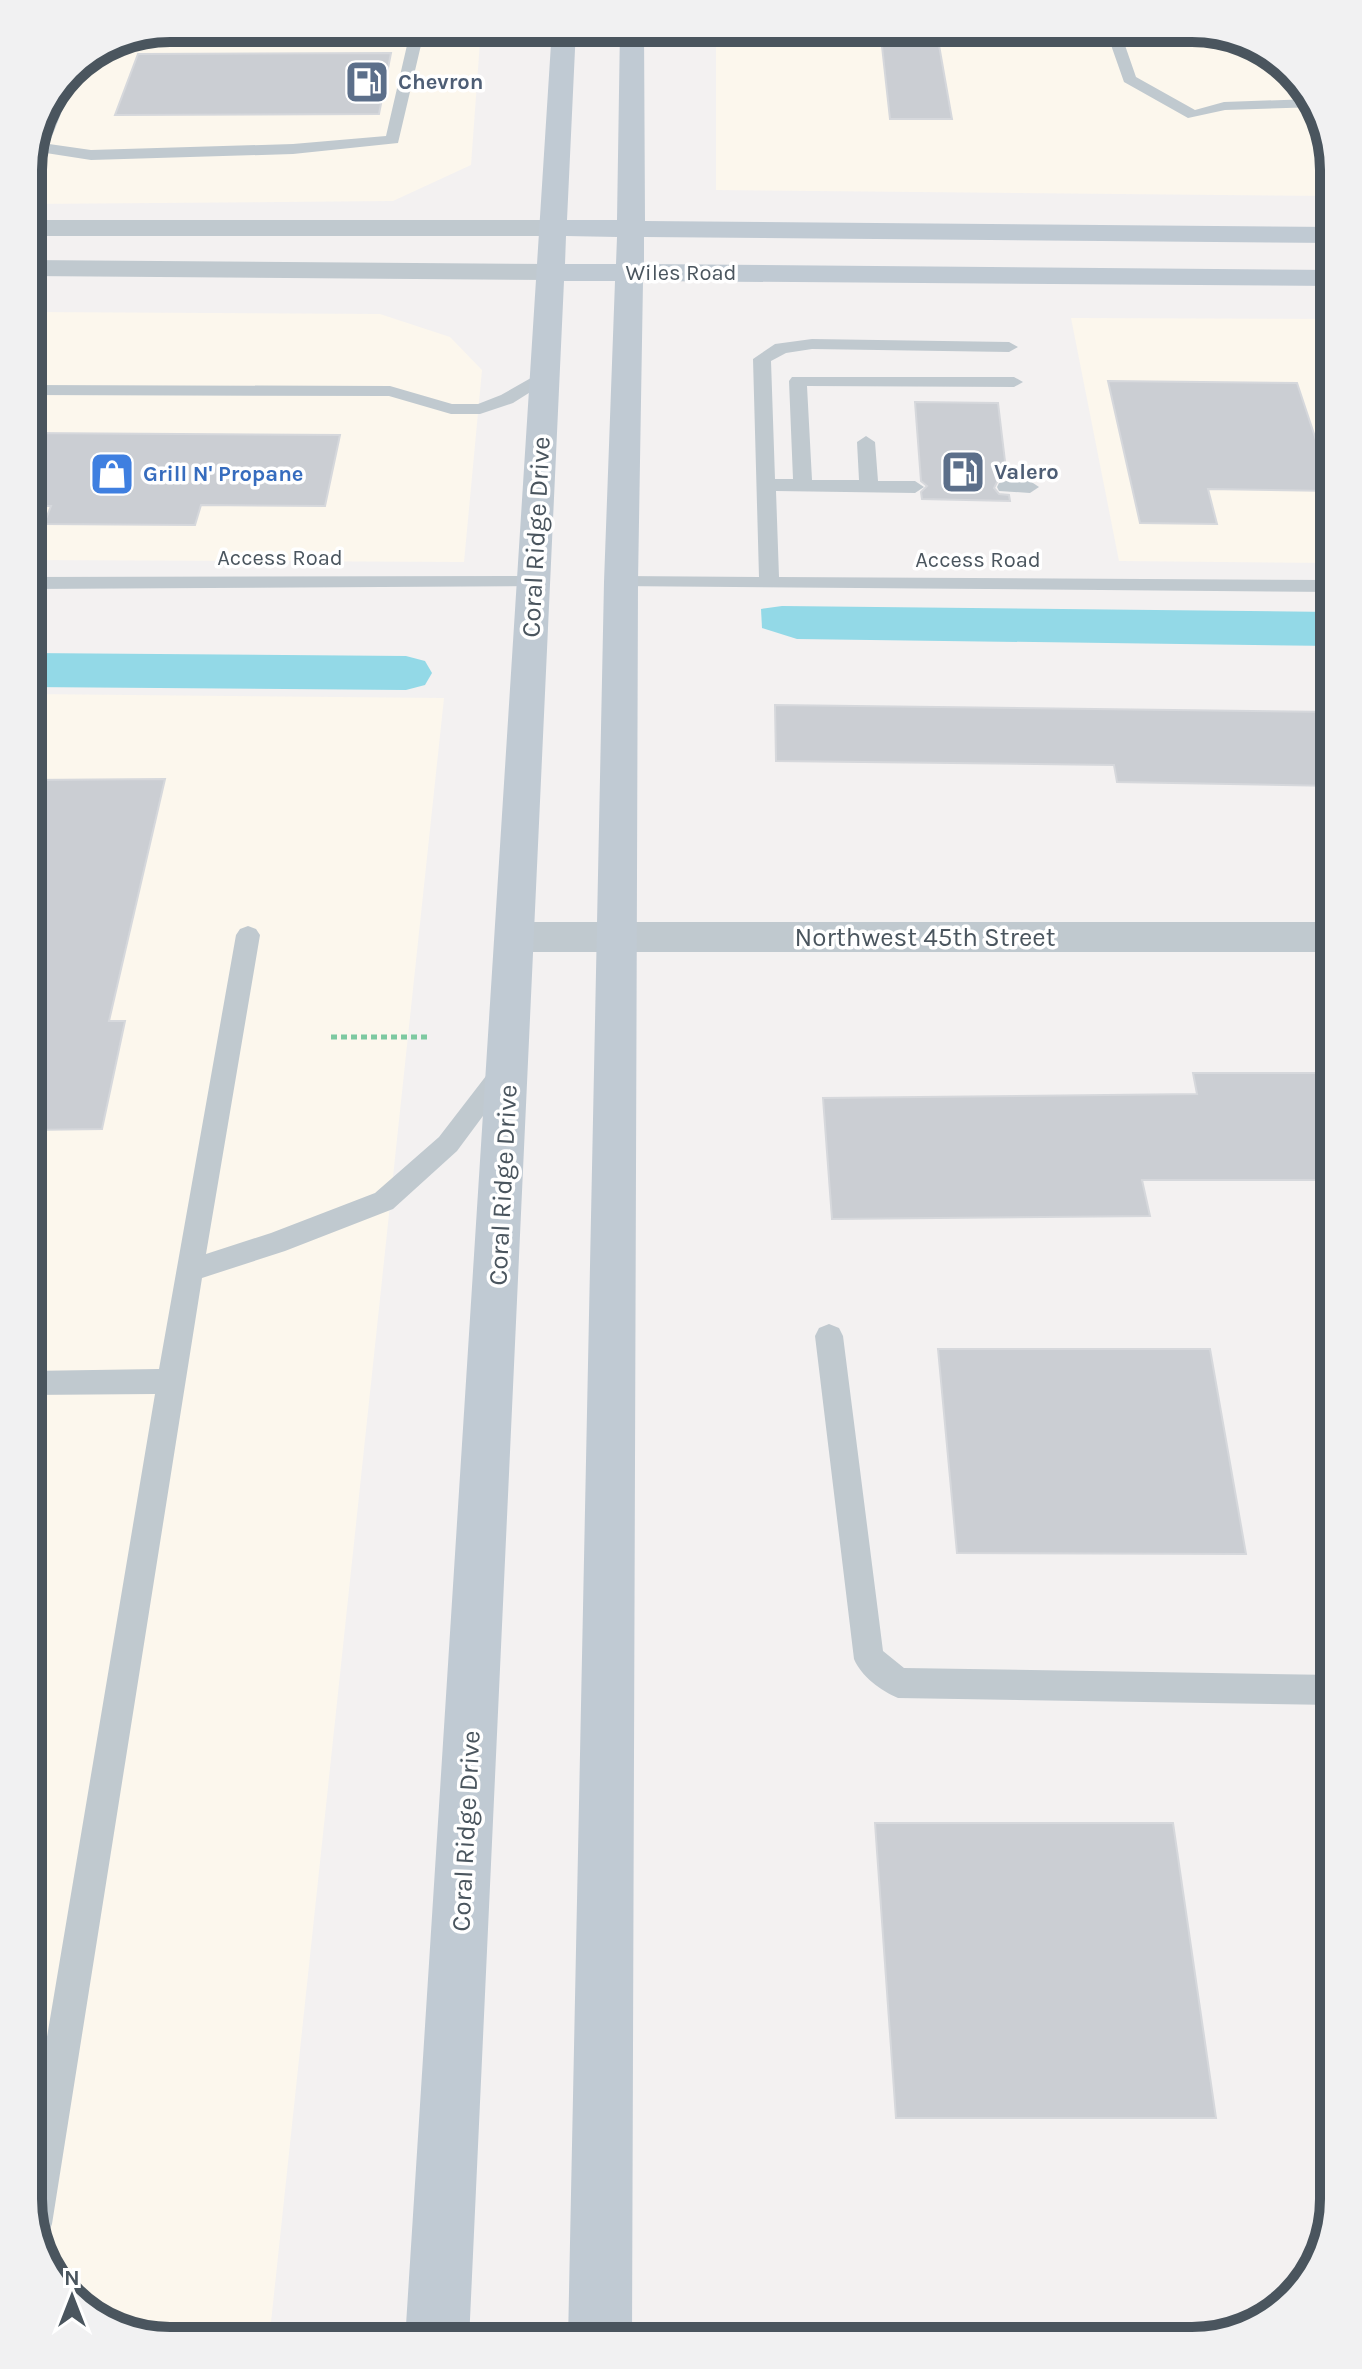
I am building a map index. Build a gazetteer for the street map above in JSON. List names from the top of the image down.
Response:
{
  "streets": {
    "main road": ["Wiles Road", "Coral Ridge Drive"],
    "street": ["Northwest 45th Street"],
    "lane": ["Access Road"]
  },
  "crossings": [
    ["Wiles Road", "Coral Ridge Drive"],
    ["Coral Ridge Drive", "Access Road"],
    ["Coral Ridge Drive", "Northwest 45th Street"]
  ],
  "places": {
    "fuel station": ["Chevron", "Valero"],
    "shop": ["Grill N' Propane"]
  },
  "north": "top"
}
